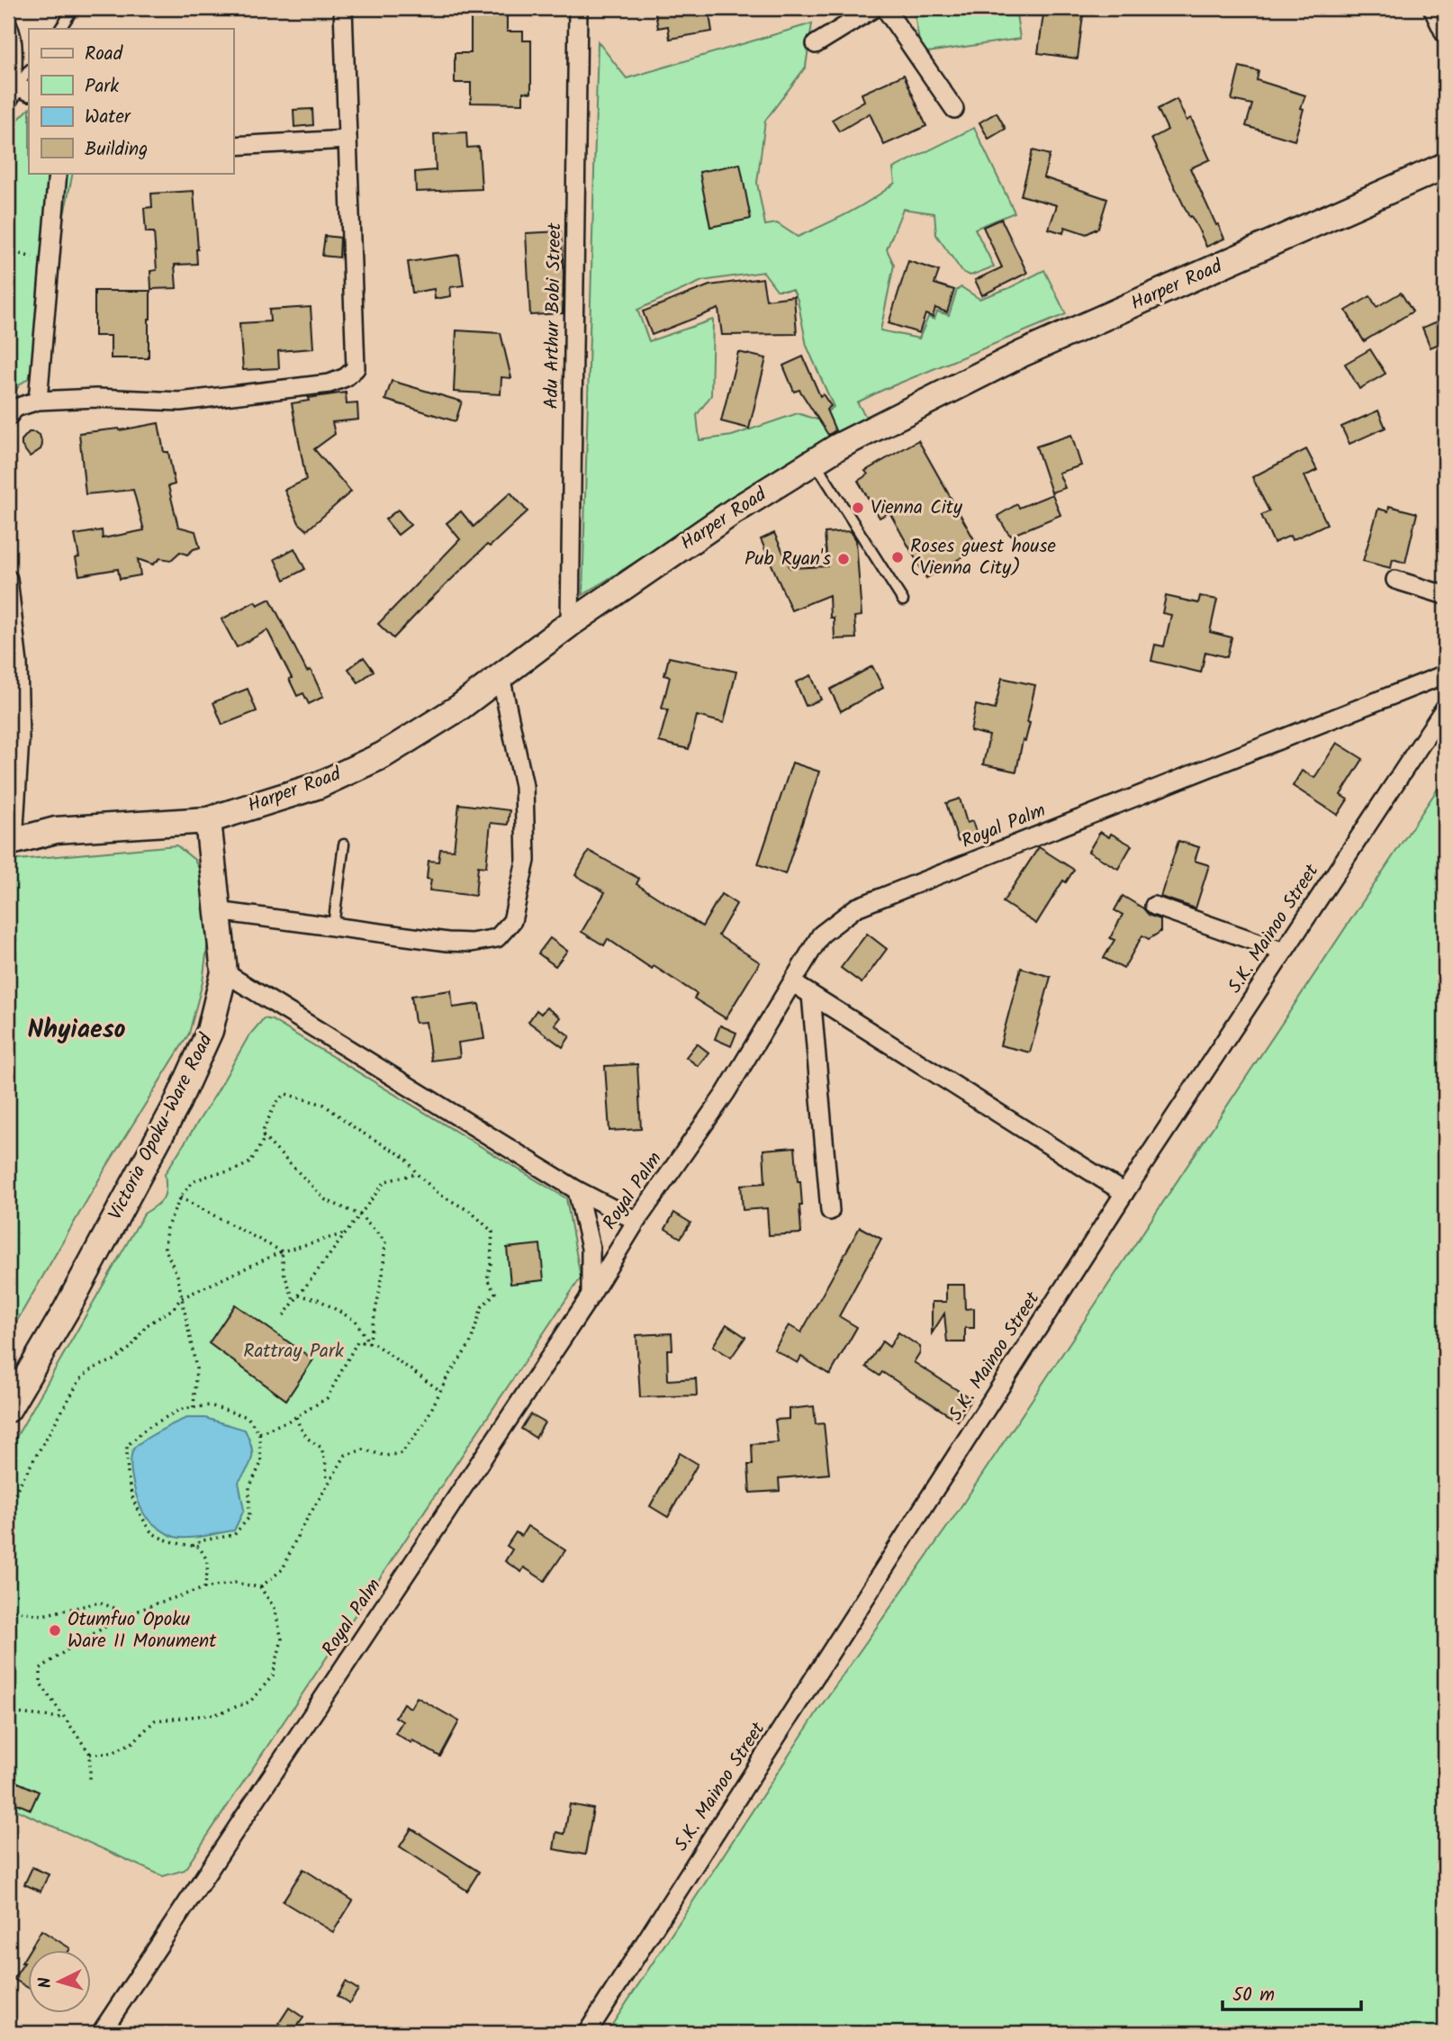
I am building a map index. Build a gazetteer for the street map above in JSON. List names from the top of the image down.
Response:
{
  "streets": {
    "main road": ["Harper Road", "Victoria Opoku-Ware Road"],
    "street": ["Adu Arthur Bobi Street", "Royal Palm", "S.K. Mainoo Street"]
  },
  "crossings": [
    ["Harper Road", "Adu Arthur Bobi Street"],
    ["Harper Road", "Victoria Opoku-Ware Road"]
  ],
  "districts": ["Nhyiaeso"],
  "parks": ["Rattray Park"],
  "places": [
    "Vienna City",
    "Roses guest house (Vienna City)",
    "Pub Ryan's",
    "Otumfuo Opoku Ware II Monument"
  ],
  "legend": [
    "Road",
    "Park",
    "Water",
    "Building"
  ],
  "scale_bar": "50 m",
  "north": "left"
}
